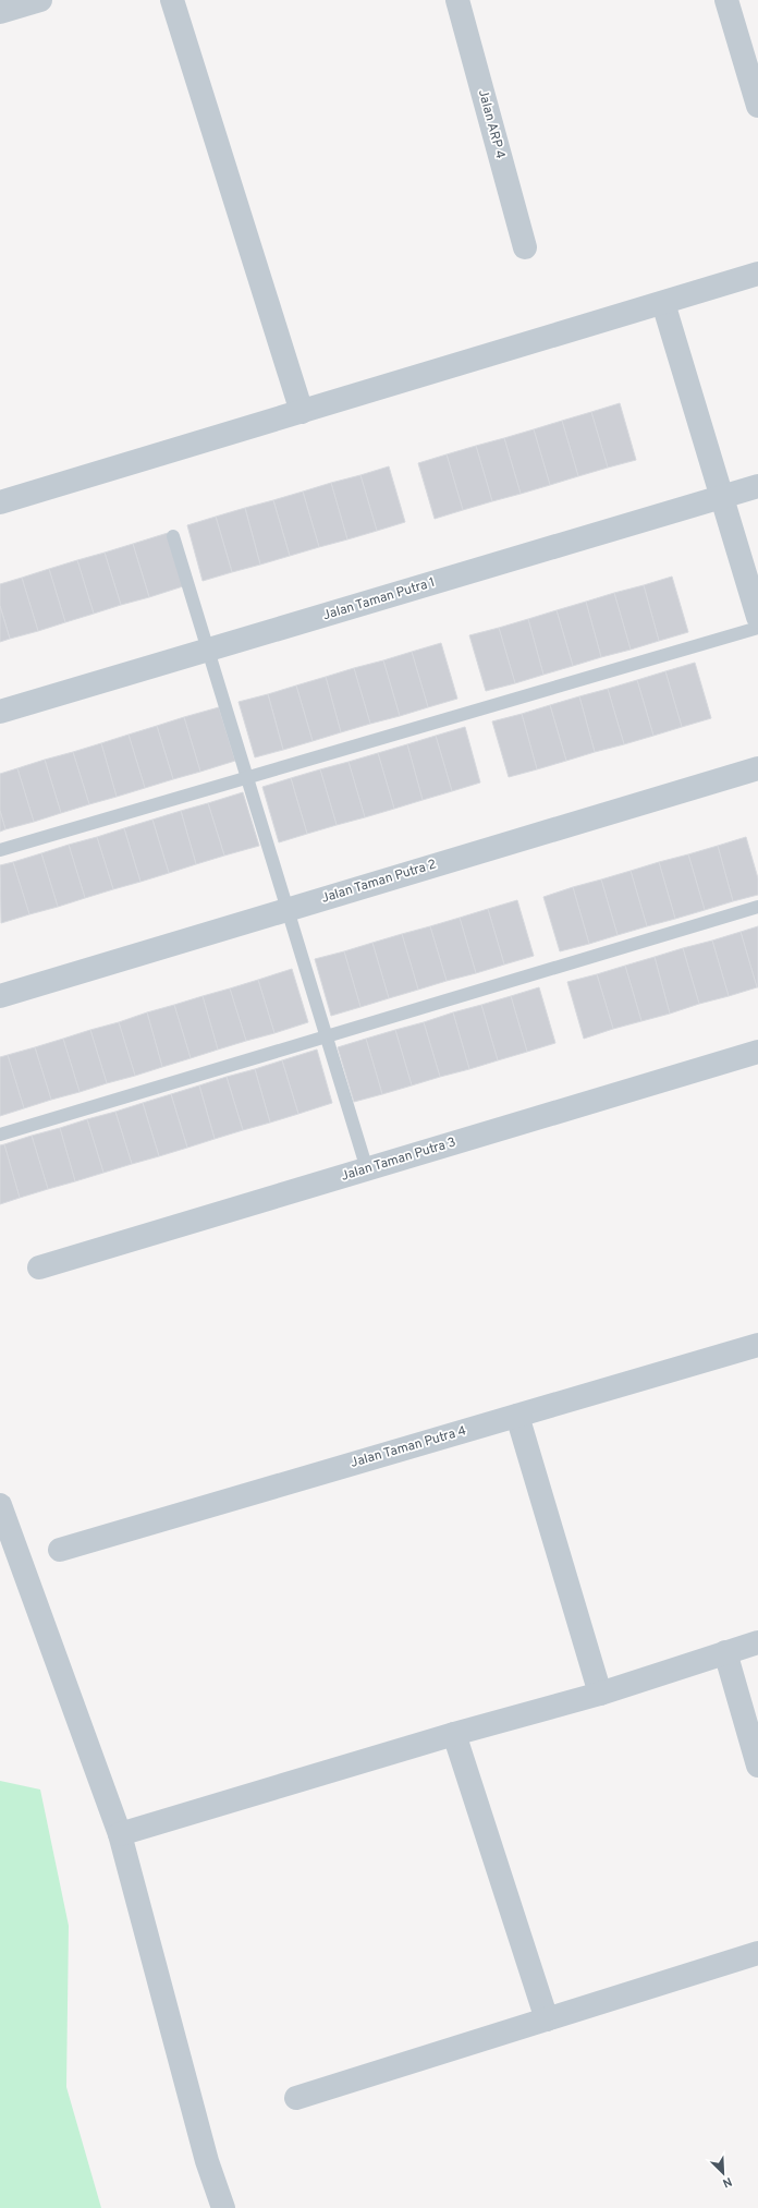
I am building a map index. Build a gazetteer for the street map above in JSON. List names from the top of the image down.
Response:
{
  "streets": {
    "street": [
      "Jalan ARP 4",
      "Jalan Taman Putra 1",
      "Jalan Taman Putra 2",
      "Jalan Taman Putra 3",
      "Jalan Taman Putra 4"
    ]
  },
  "north": "bottom right"
}
